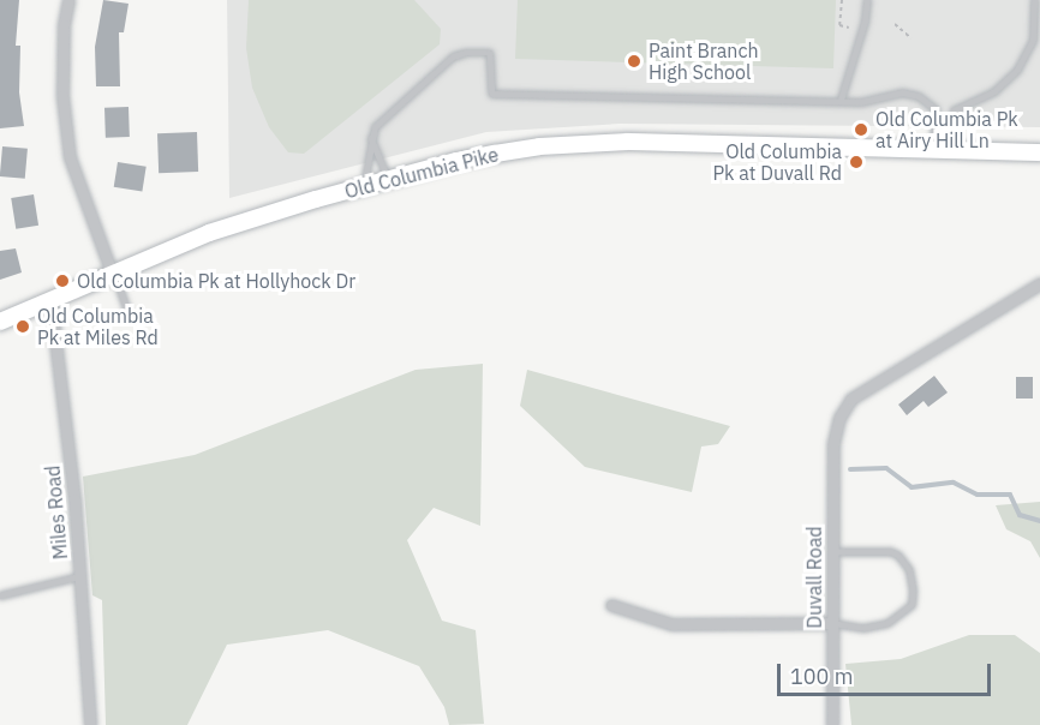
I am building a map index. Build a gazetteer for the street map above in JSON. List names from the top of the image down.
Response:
{
  "streets": {
    "main road": ["Old Columbia Pike"],
    "street": ["Miles Road", "Duvall Road"]
  },
  "crossings": [
    ["Old Columbia Pike", "Miles Road"]
  ],
  "places": [
    "Paint Branch High School",
    "Old Columbia Pk at Airy Hill Ln",
    "Old Columbia Pk at Duvall Rd",
    "Old Columbia Pk at Hollyhock Dr",
    "Old Columbia Pk at Miles Rd"
  ],
  "scale_bar": "100 m"
}
